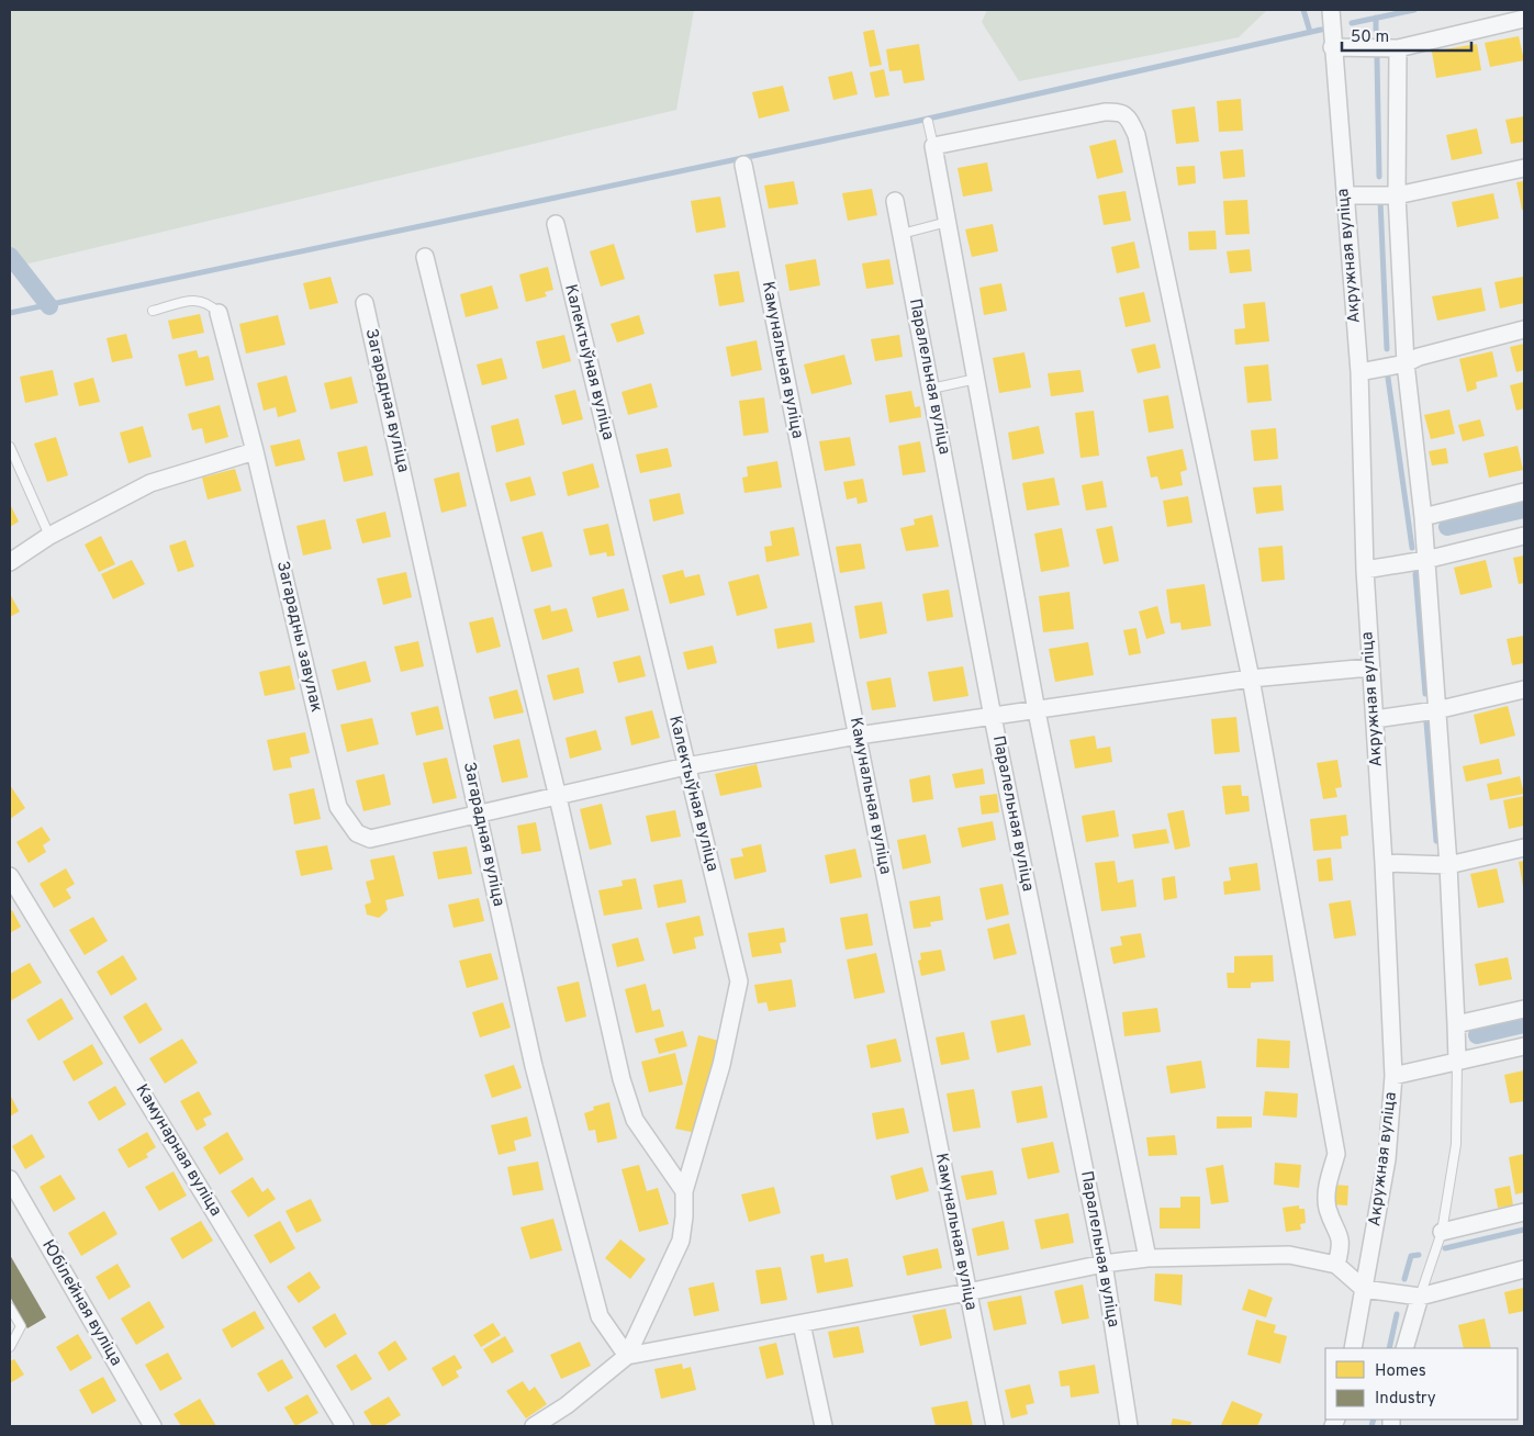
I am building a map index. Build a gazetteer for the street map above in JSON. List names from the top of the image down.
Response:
{
  "streets": {
    "street": [
      "Акружная вуліца",
      "Камунальная вуліца",
      "Калектыўная вуліца",
      "Паралельная вуліца",
      "Загарадная вуліца",
      "Загарадны завулак",
      "Камунарная вуліца",
      "Юбілейная вуліца"
    ]
  },
  "crossings": [
    ["Акружная вуліца", "Загарадны завулак"],
    ["Камунальная вуліца", "Загарадны завулак"],
    ["Калектыўная вуліца", "Загарадная вуліца"],
    ["Калектыўная вуліца", "Загарадны завулак"],
    ["Паралельная вуліца", "Загарадны завулак"],
    ["Загарадная вуліца", "Загарадны завулак"]
  ],
  "legend": ["Homes", "Industry"],
  "scale_bar": "50 m"
}
